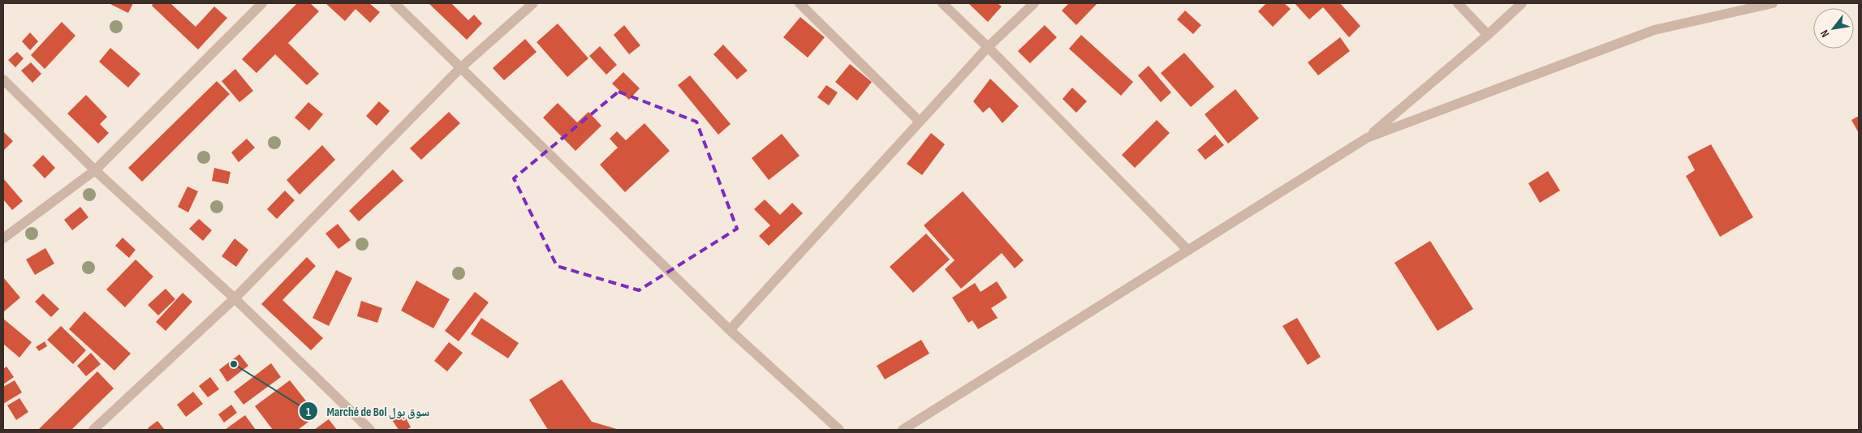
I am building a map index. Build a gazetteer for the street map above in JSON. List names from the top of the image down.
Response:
{
  "places": ["Marché de Bol سوق بول"],
  "north": "bottom left"
}
